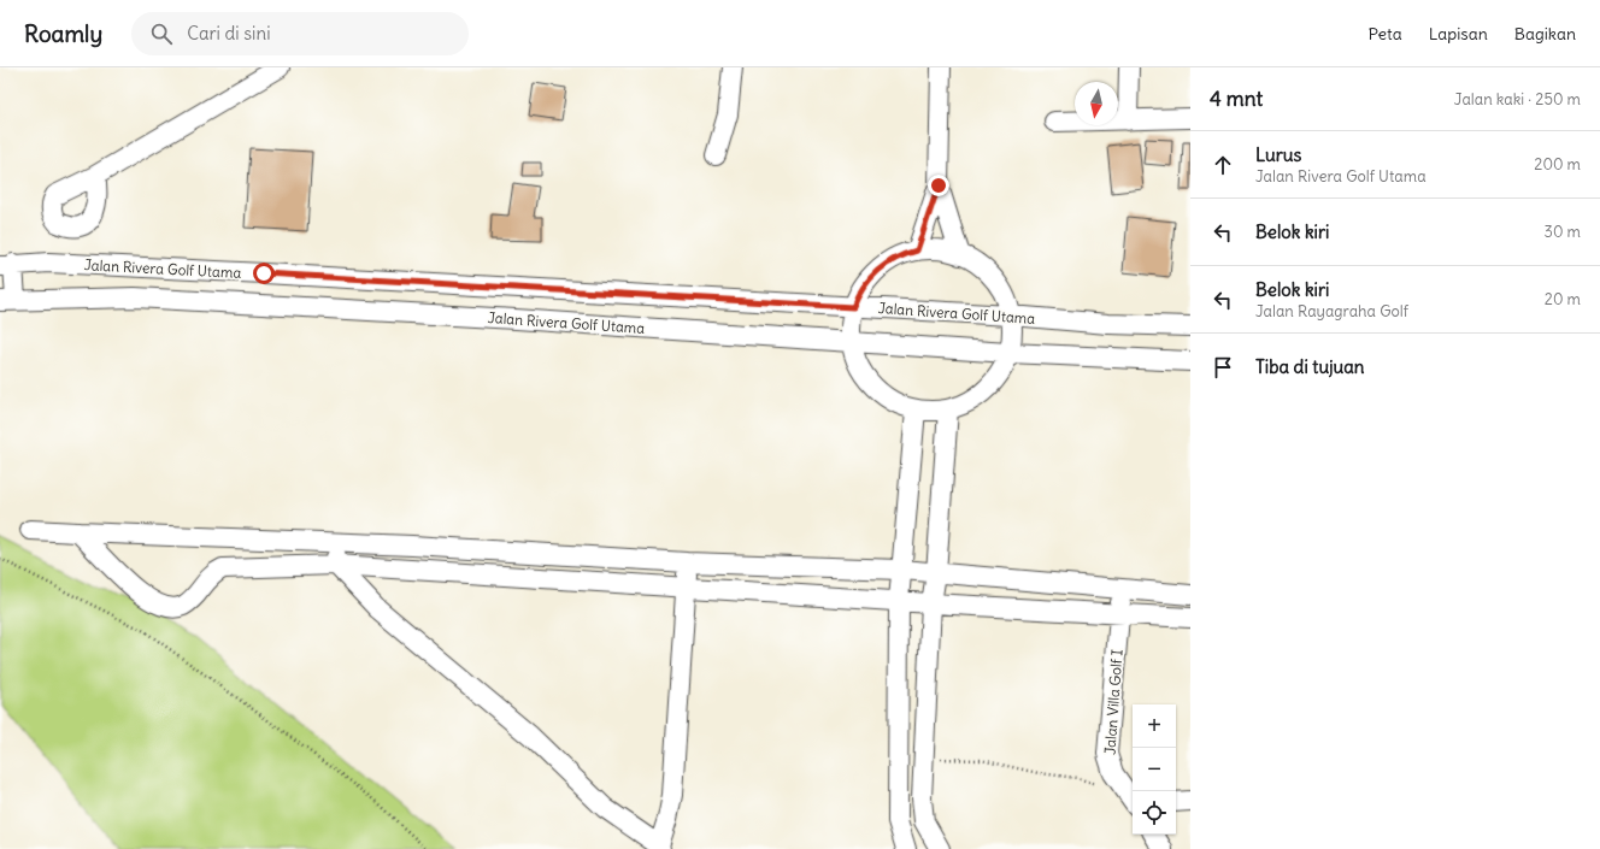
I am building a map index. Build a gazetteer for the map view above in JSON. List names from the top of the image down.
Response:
{
  "streets": {
    "street": ["Jalan Rivera Golf Utama", "Jalan Villa Golf I"]
  },
  "north": "bottom",
  "page": {
    "header": "Roamly",
    "search": "Cari di sini",
    "nav": ["Peta", "Lapisan", "Bagikan"],
    "heading": ["4 mnt", "Jalan kaki · 250 m"],
    "list": [
      ["Lurus", "Jalan Rivera Golf Utama", "200 m"],
      ["Belok kiri", "30 m"],
      ["Belok kiri", "Jalan Rayagraha Golf", "20 m"],
      "Tiba di tujuan"
    ],
    "map_buttons": ["+", "−"]
  }
}
